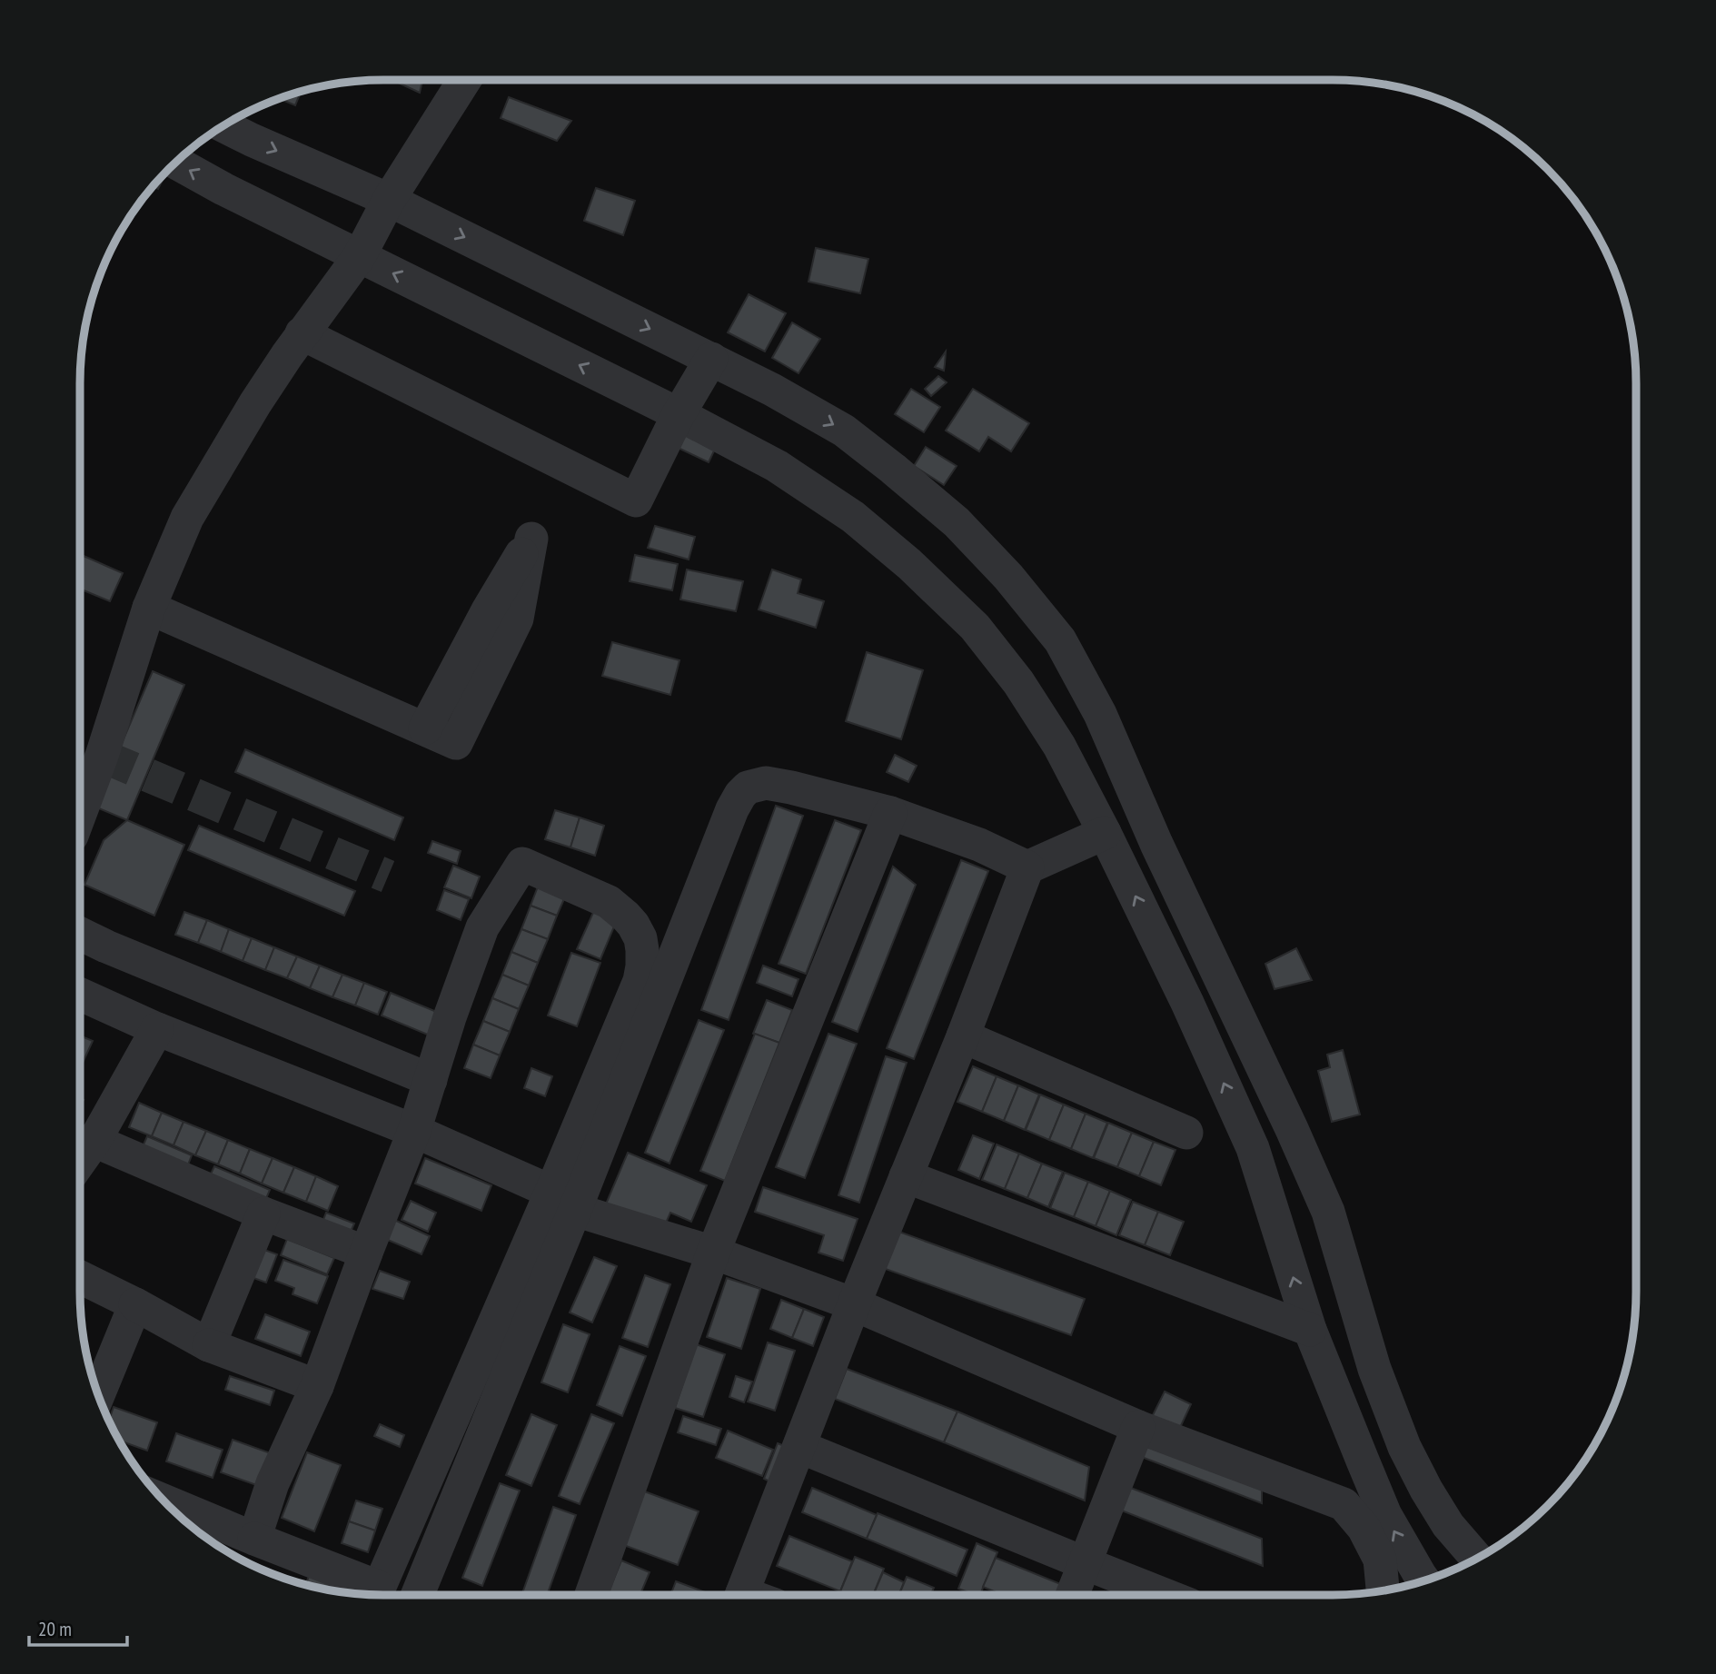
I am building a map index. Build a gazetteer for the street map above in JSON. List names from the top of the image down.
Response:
{
  "scale_bar": "20 m"
}
